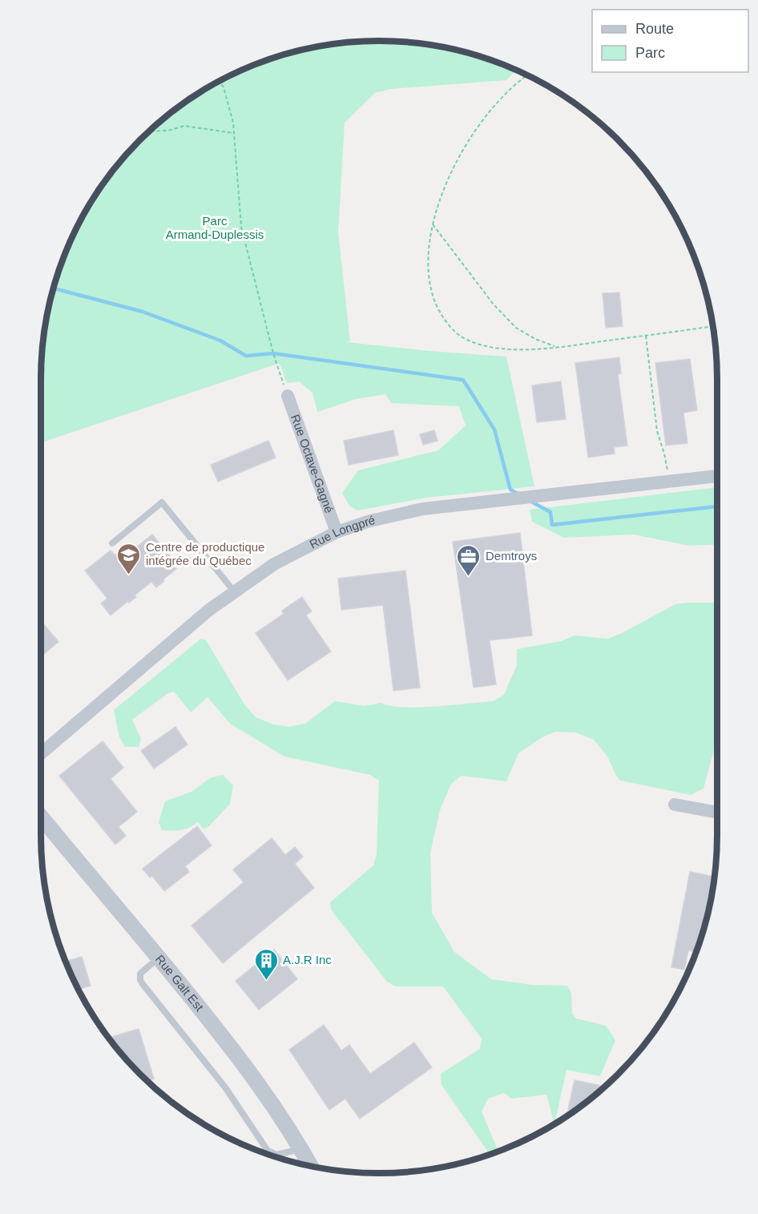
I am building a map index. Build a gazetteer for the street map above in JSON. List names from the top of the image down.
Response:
{
  "streets": {
    "street": ["Rue Octave-Gagné", "Rue Longpré", "Rue Galt Est"]
  },
  "crossings": [
    ["Rue Octave-Gagné", "Rue Longpré"]
  ],
  "parks": ["Parc Armand-Duplessis"],
  "places": {
    "school or university": ["Centre de productique intégrée du Québec"],
    "office": ["Demtroys"],
    "building": ["A.J.R Inc"]
  },
  "legend": ["Route", "Parc"]
}
